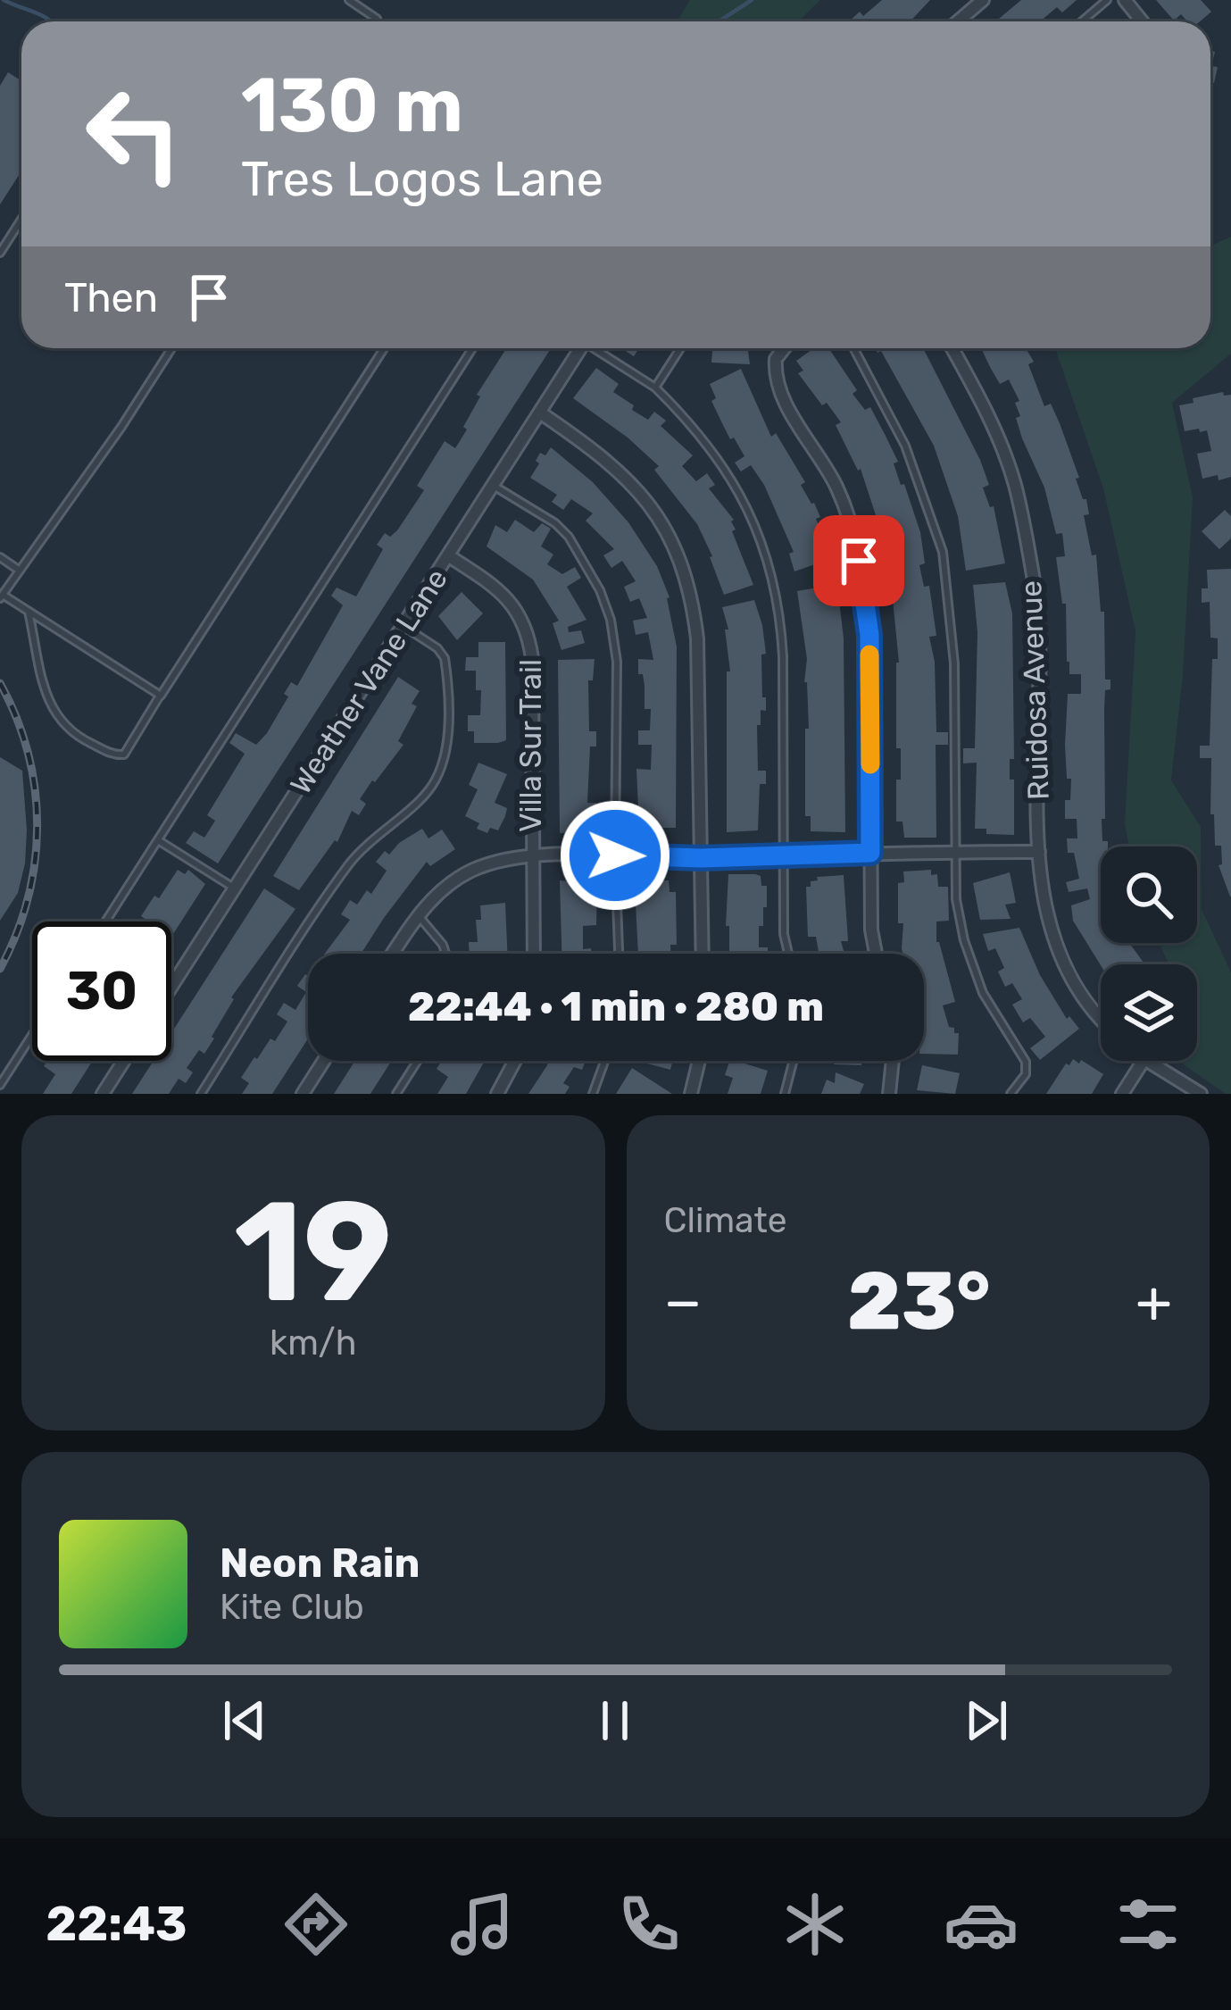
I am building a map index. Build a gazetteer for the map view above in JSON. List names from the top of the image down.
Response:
{
  "streets": {
    "street": ["Weather Vane Lane", "Ruidosa Avenue", "Villa Sur Trail"]
  },
  "crossings": [
    ["Weather Vane Lane", "Villa Sur Trail"]
  ],
  "page": {
    "turn": ["130 m", "Tres Logos Lane"],
    "then": "Then",
    "limit": "30",
    "trip": "22:44 · 1 min · 280 m",
    "tile": [
      ["19", "km/h"],
      "Climate"
    ],
    "heat": ["−", "23°", "+"],
    "song": ["Neon Rain", "Kite Club"],
    "tabs": "22:43"
  }
}
